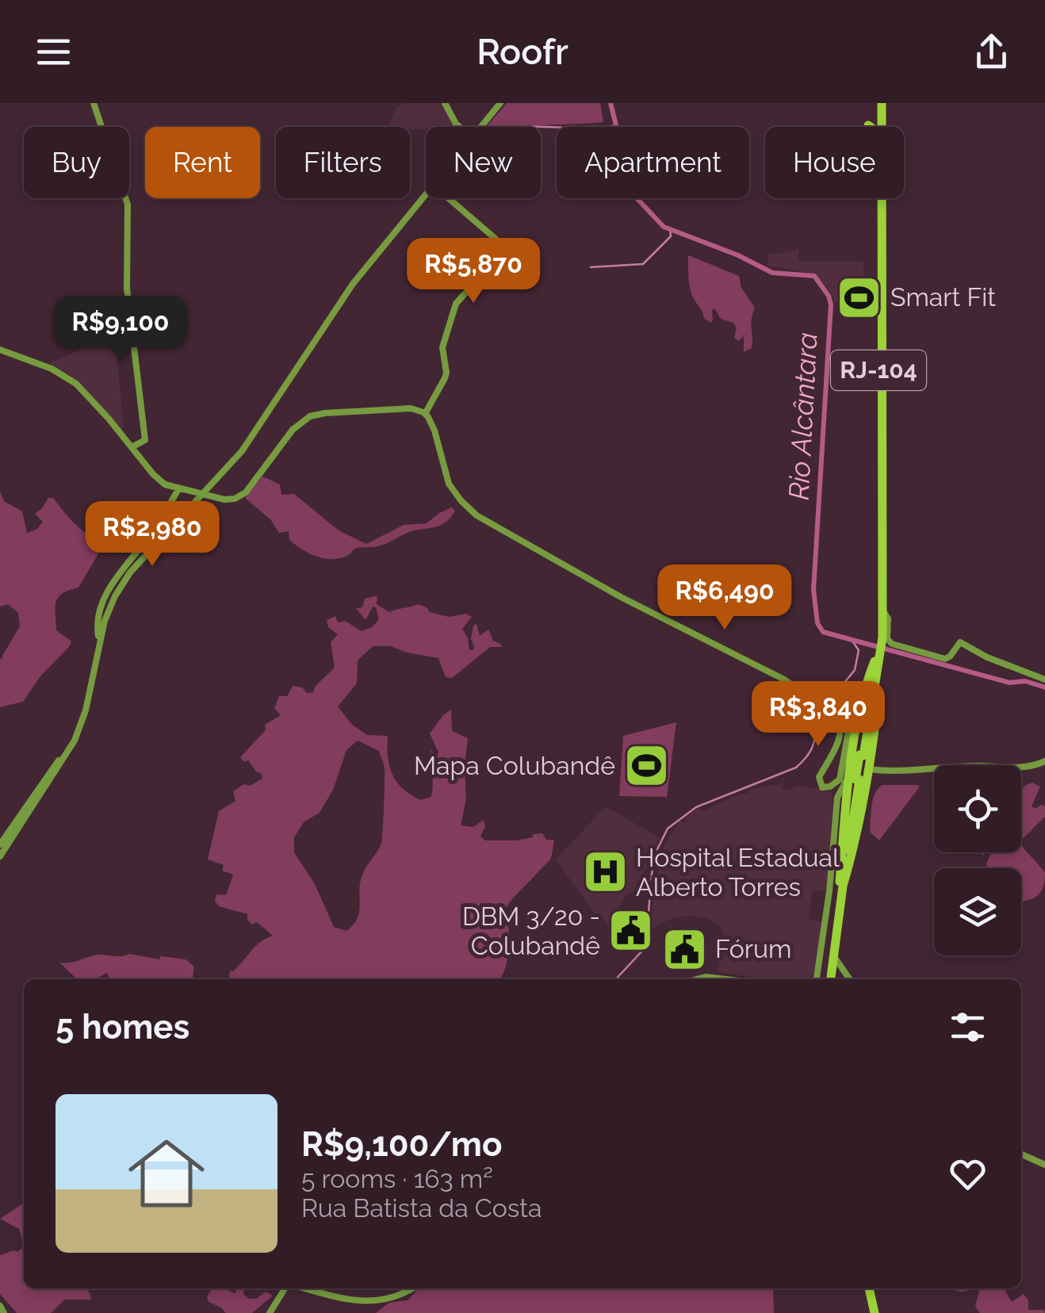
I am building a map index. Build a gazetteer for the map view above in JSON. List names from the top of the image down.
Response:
{
  "streets": {
    "highway": ["RJ-104"]
  },
  "water": ["Rio Alcântara"],
  "places": {
    "sports": ["Smart Fit", "Mapa Colubandê"],
    "hospital": ["Hospital Estadual Alberto Torres"],
    "public building": ["DBM 3/20 - Colubandê", "Fórum"]
  },
  "page": {
    "header": "Roofr",
    "chip": [
      "Buy",
      "Rent",
      "Filters",
      "New",
      "Apartment",
      "House"
    ],
    "price": [
      "R$5,870",
      "R$9,100",
      "R$2,980",
      "R$6,490",
      "R$3,840"
    ],
    "heading": "5 homes",
    "list": [
      {
        "name": "R$9,100/mo",
        "note": "5 rooms · 163 m² · Rua Batista da Costa"
      }
    ]
  }
}
